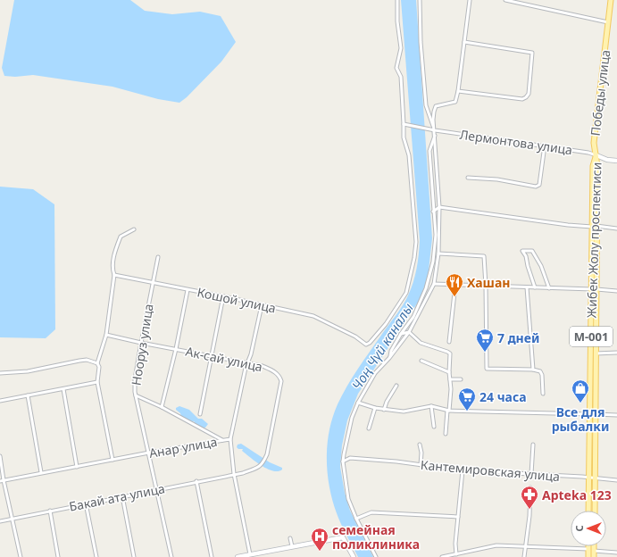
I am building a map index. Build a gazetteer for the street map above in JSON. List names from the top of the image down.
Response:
{
  "streets": {
    "main road": ["Победы улица", "Жибек Жолу проспектиси", "М-001"],
    "street": [
      "Лермонтова улица",
      "Кошой улица",
      "Нооруз улица",
      "Ак-сай улица",
      "Анар улица",
      "Кантемировская улица",
      "Бакай ата улица"
    ]
  },
  "crossings": [
    ["Победы улица", "Жибек Жолу проспектиси"],
    ["Лермонтова улица", "Жибек Жолу проспектиси"],
    ["Лермонтова улица", "Кошой улица"],
    ["Жибек Жолу проспектиси", "Кантемировская улица"],
    ["Кошой улица", "Нооруз улица"],
    ["Кошой улица", "Анар улица"],
    ["Нооруз улица", "Ак-сай улица"],
    ["Нооруз улица", "Анар улица"],
    ["Нооруз улица", "Бакай ата улица"],
    ["Ак-сай улица", "Анар улица"],
    ["Ак-сай улица", "Бакай ата улица"]
  ],
  "water": ["Чоң Чүй каналы"],
  "places": {
    "restaurant": ["Хашан"],
    "supermarket": ["7 дней", "24 часа"],
    "shop": ["Все для рыбалки"],
    "pharmacy": ["Apteka 123"],
    "hospital": ["семейная поликлиника"]
  },
  "north": "left"
}
